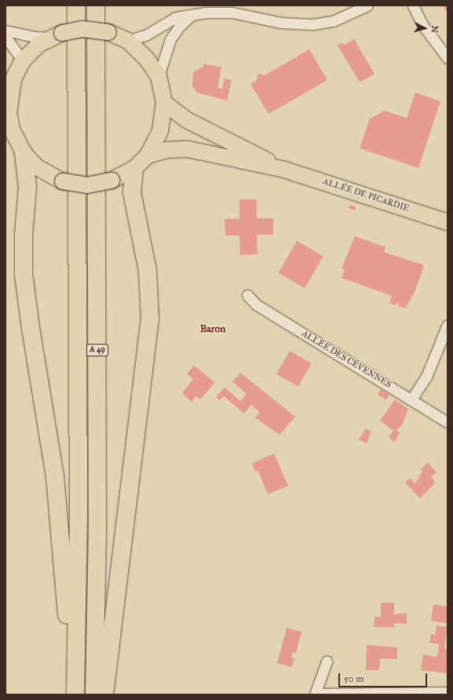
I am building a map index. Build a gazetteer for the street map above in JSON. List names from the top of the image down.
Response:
{
  "streets": {
    "highway": ["A 49"],
    "main road": ["ALLÉE DE PICARDIE"],
    "street": ["ALLÉE DES CÉVENNES"]
  },
  "districts": ["Baron"],
  "scale_bar": "50 m",
  "north": "right"
}
